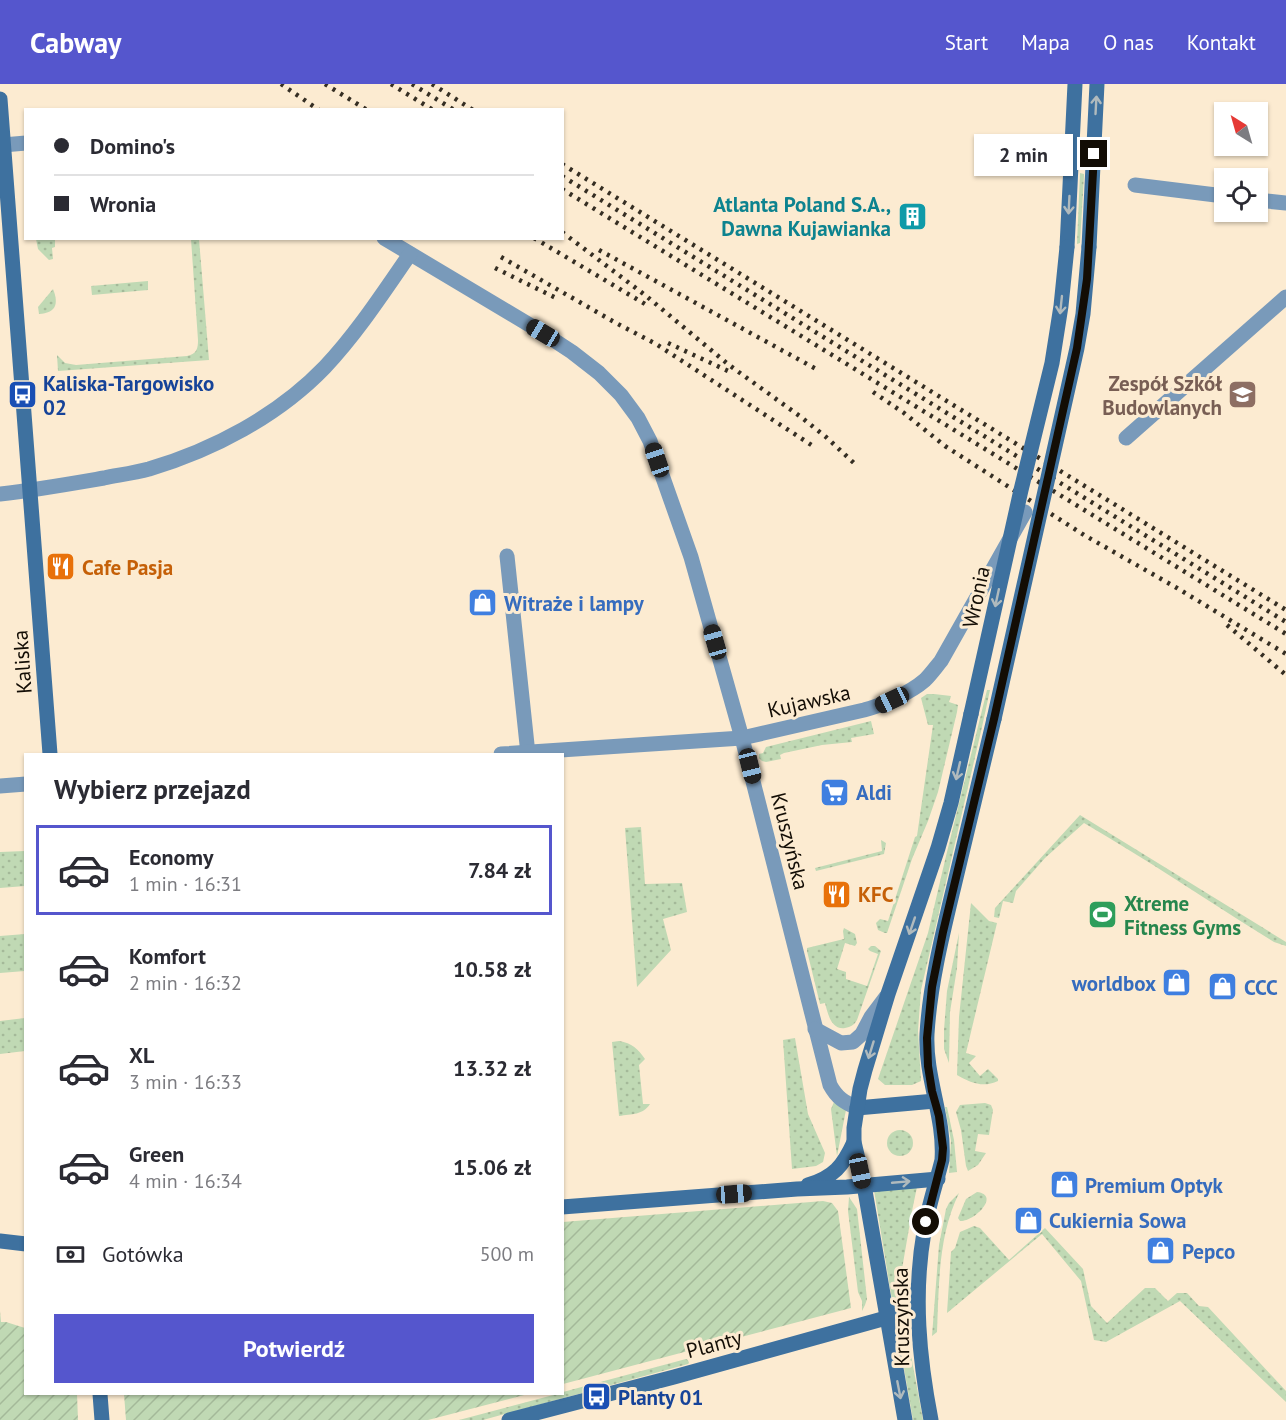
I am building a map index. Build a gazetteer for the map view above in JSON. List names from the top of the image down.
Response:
{
  "streets": {
    "main road": [
      "Wronia",
      "Kaliska",
      "Kruszyńska",
      "Planty"
    ],
    "street": ["Kujawska"]
  },
  "crossings": [
    ["Wronia", "Kruszyńska"],
    ["Kujawska", "Kruszyńska"],
    ["Kruszyńska", "Planty"]
  ],
  "places": {
    "building": ["Atlanta Poland S.A., Dawna Kujawianka"],
    "bus stop": ["Kaliska-Targowisko 02", "Planty 01"],
    "school or university": ["Zespół Szkół Budowlanych"],
    "restaurant": ["Cafe Pasja", "KFC"],
    "shop": [
      "Witraże i lampy",
      "worldbox",
      "CCC",
      "Premium Optyk",
      "Cukiernia Sowa",
      "Pepco"
    ],
    "supermarket": ["Aldi"],
    "sports": ["Xtreme Fitness Gyms"]
  },
  "north": "top left",
  "page": {
    "header": "Cabway",
    "nav": [
      "Start",
      "Mapa",
      "O nas",
      "Kontakt"
    ],
    "banner": ["Domino's", "Wronia"],
    "bubble": "2 min",
    "heading": "Wybierz przejazd",
    "list": [
      {
        "name": "Economy",
        "note": "1 min · 16:31",
        "value": "7.84 zł"
      },
      {
        "name": "Komfort",
        "note": "2 min · 16:32",
        "value": "10.58 zł"
      },
      {
        "name": "XL",
        "note": "3 min · 16:33",
        "value": "13.32 zł"
      },
      {
        "name": "Green",
        "note": "4 min · 16:34",
        "value": "15.06 zł"
      }
    ],
    "pay": ["Gotówka", "500 m"],
    "buttons": "Potwierdź"
  }
}
